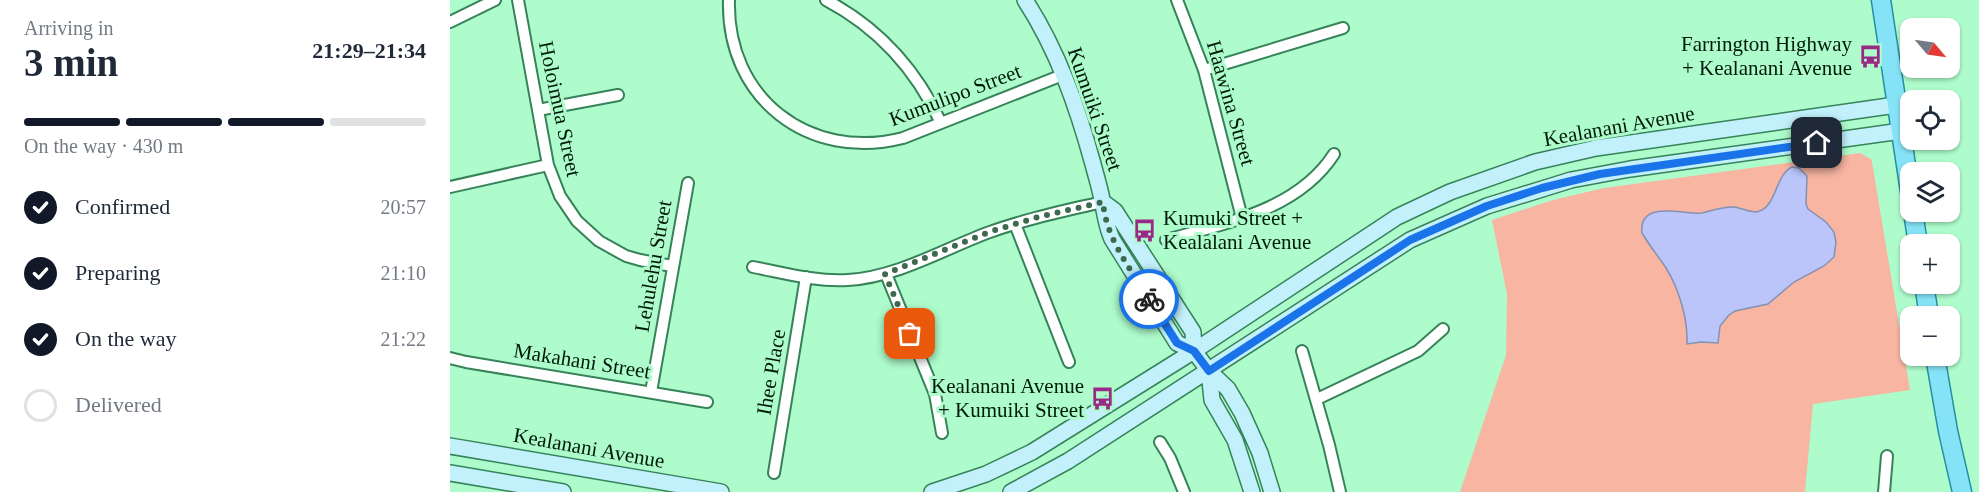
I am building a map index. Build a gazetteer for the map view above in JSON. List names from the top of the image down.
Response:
{
  "streets": {
    "street": [
      "Kumulipo Street",
      "Haawina Street",
      "Holoimua Street",
      "Kumuiki Street",
      "Kealanani Avenue",
      "Lehulehu Street",
      "Makahani Street",
      "Ihee Place"
    ]
  },
  "crossings": [
    ["Kumulipo Street", "Kumuiki Street"],
    ["Holoimua Street", "Lehulehu Street"],
    ["Kumuiki Street", "Kealanani Avenue"],
    ["Lehulehu Street", "Makahani Street"]
  ],
  "places": {
    "bus stop": ["Farrington Highway + Kealanani Avenue", "Kumuki Street + Kealalani Avenue", "Kealanani Avenue + Kumuiki Street"]
  },
  "north": "bottom right",
  "page": {
    "heading": ["3 min", "Arriving in", "21:29–21:34"],
    "map_buttons": ["+", "−"],
    "bar": "On the way · 430 m",
    "list": [
      ["Confirmed", "20:57"],
      ["Preparing", "21:10"],
      ["On the way", "21:22"],
      "Delivered"
    ]
  }
}
